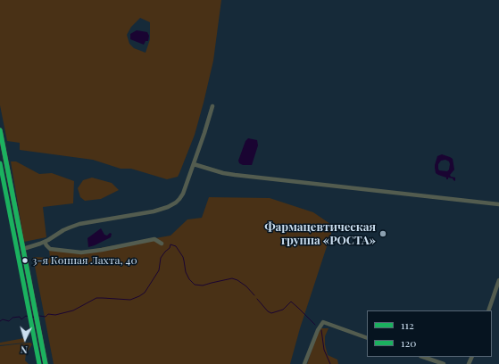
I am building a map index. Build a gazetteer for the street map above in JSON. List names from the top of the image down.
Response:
{
  "places": ["Фармацевтическая группа «РОСТА»", "3-я Конная Лахта, 40"],
  "lines": ["transit line 112", "transit line 120"],
  "legend": ["112", "120"],
  "north": "bottom"
}
